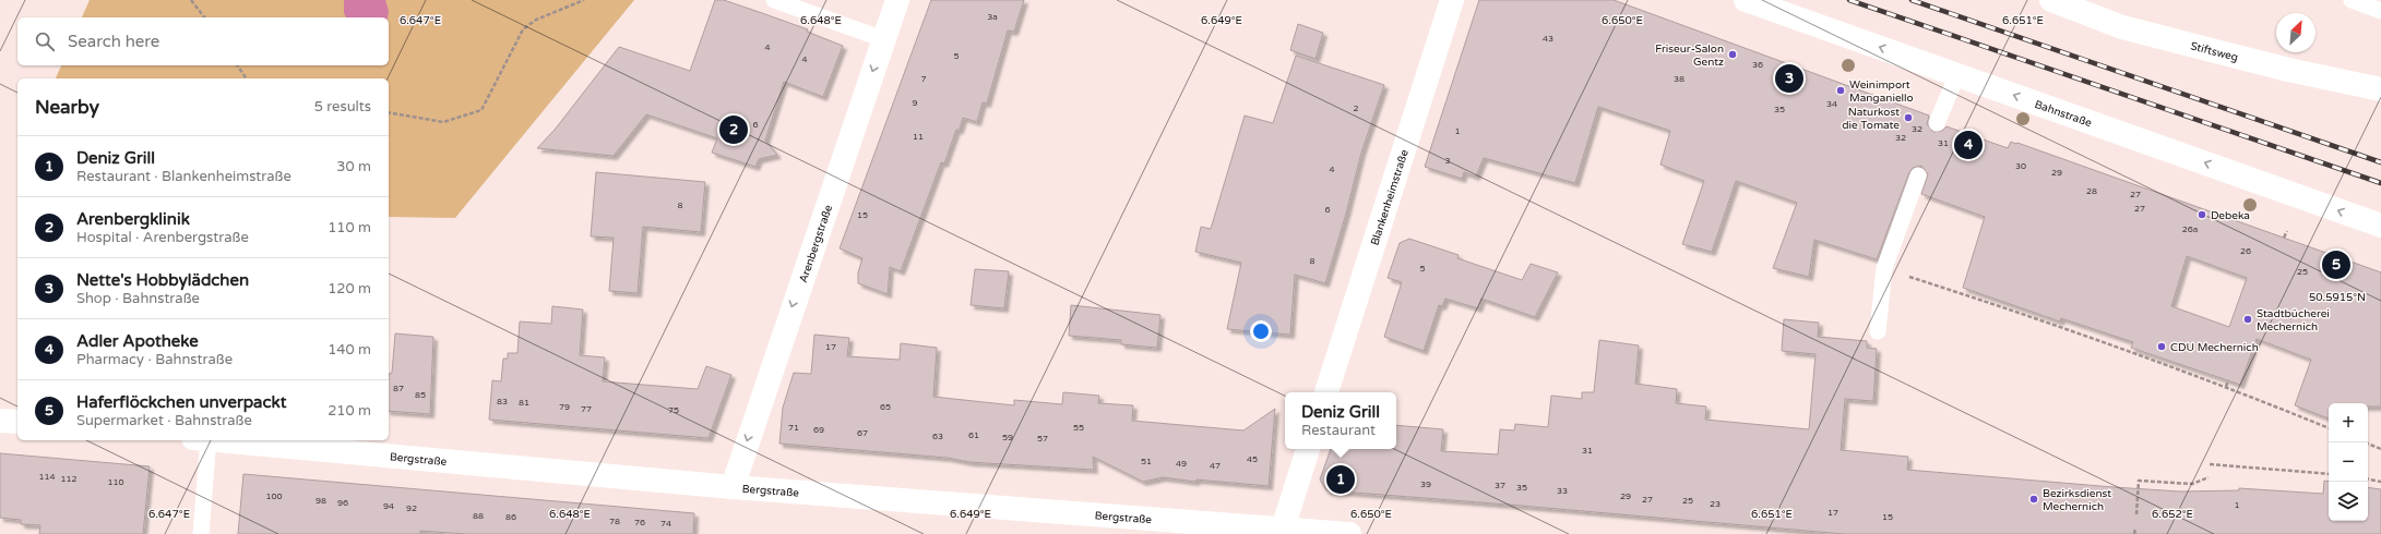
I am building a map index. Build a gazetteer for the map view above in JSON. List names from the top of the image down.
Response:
{
  "streets": {
    "street": [
      "Stiftsweg",
      "Bahnstraße",
      "Blankenheimstraße",
      "Arenbergstraße",
      "Bergstraße"
    ]
  },
  "crossings": [
    ["Arenbergstraße", "Bergstraße"]
  ],
  "one_way": ["Bahnstraße", "Arenbergstraße"],
  "places": [
    "Friseur-Salon Gentz",
    "Weinimport Manganiello",
    "Naturkost die Tomate",
    "Debeka",
    "Stadtbücherei Mechernich",
    "CDU Mechernich",
    "Bezirksdienst Mechernich"
  ],
  "house_numbers": [
    "3a",
    "43",
    "4",
    "5",
    "4",
    "36",
    "7",
    "38",
    "9",
    "34",
    "2",
    "35",
    "6",
    "32",
    "1",
    "11",
    "32",
    "31",
    "3",
    "30",
    "4",
    "29",
    "28",
    "27",
    "8",
    "27",
    "6",
    "15",
    "26a",
    "26",
    "8",
    "5",
    "25",
    "17",
    "87",
    "85",
    "83",
    "81",
    "79",
    "65",
    "77",
    "75",
    "71",
    "55",
    "69",
    "67",
    "61",
    "63",
    "59",
    "57",
    "31",
    "45",
    "51",
    "49",
    "47",
    "114",
    "112",
    "110",
    "39",
    "37",
    "35",
    "33",
    "100",
    "29",
    "27",
    "98",
    "25",
    "96",
    "23",
    "1",
    "94",
    "92",
    "17",
    "88",
    "86",
    "15",
    "78",
    "76",
    "74"
  ],
  "north": "top right",
  "page": {
    "search": "Search here",
    "pins": [
      "3",
      "2",
      "4",
      "5",
      "1"
    ],
    "heading": ["Nearby", "5 results"],
    "list": [
      {
        "mark": "1",
        "name": "Deniz Grill",
        "note": "Restaurant · Blankenheimstraße",
        "value": "30 m"
      },
      {
        "mark": "2",
        "name": "Arenbergklinik",
        "note": "Hospital · Arenbergstraße",
        "value": "110 m"
      },
      {
        "mark": "3",
        "name": "Nette's Hobbylädchen",
        "note": "Shop · Bahnstraße",
        "value": "120 m"
      },
      {
        "mark": "4",
        "name": "Adler Apotheke",
        "note": "Pharmacy · Bahnstraße",
        "value": "140 m"
      },
      {
        "mark": "5",
        "name": "Haferflöckchen unverpackt",
        "note": "Supermarket · Bahnstraße",
        "value": "210 m"
      }
    ],
    "popup": ["Deniz Grill", "Restaurant"],
    "map_buttons": ["+", "−"]
  },
  "coordinates": [
    "6.651°E",
    "6.647°E",
    "6.648°E",
    "6.649°E",
    "6.650°E",
    "50.5915°N",
    "6.652°E"
  ]
}
